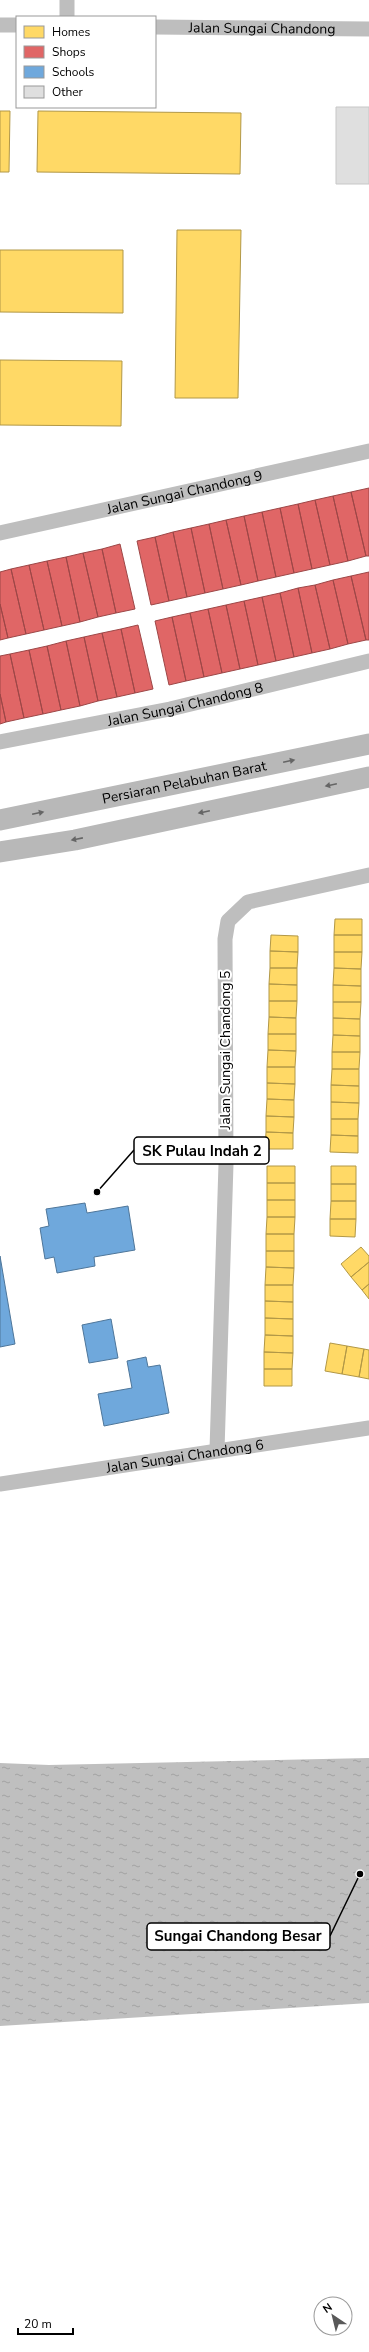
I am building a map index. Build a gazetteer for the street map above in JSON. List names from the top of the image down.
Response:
{
  "streets": {
    "street": [
      "Jalan Sungai Chandong",
      "Jalan Sungai Chandong 9",
      "Jalan Sungai Chandong 8",
      "Persiaran Pelabuhan Barat",
      "Jalan Sungai Chandong 5",
      "Jalan Sungai Chandong 6"
    ]
  },
  "crossings": [
    ["Jalan Sungai Chandong 5", "Jalan Sungai Chandong 6"]
  ],
  "places": ["SK Pulau Indah 2", "Sungai Chandong Besar"],
  "legend": [
    "Homes",
    "Shops",
    "Schools",
    "Other"
  ],
  "scale_bar": "20 m",
  "north": "top left"
}
